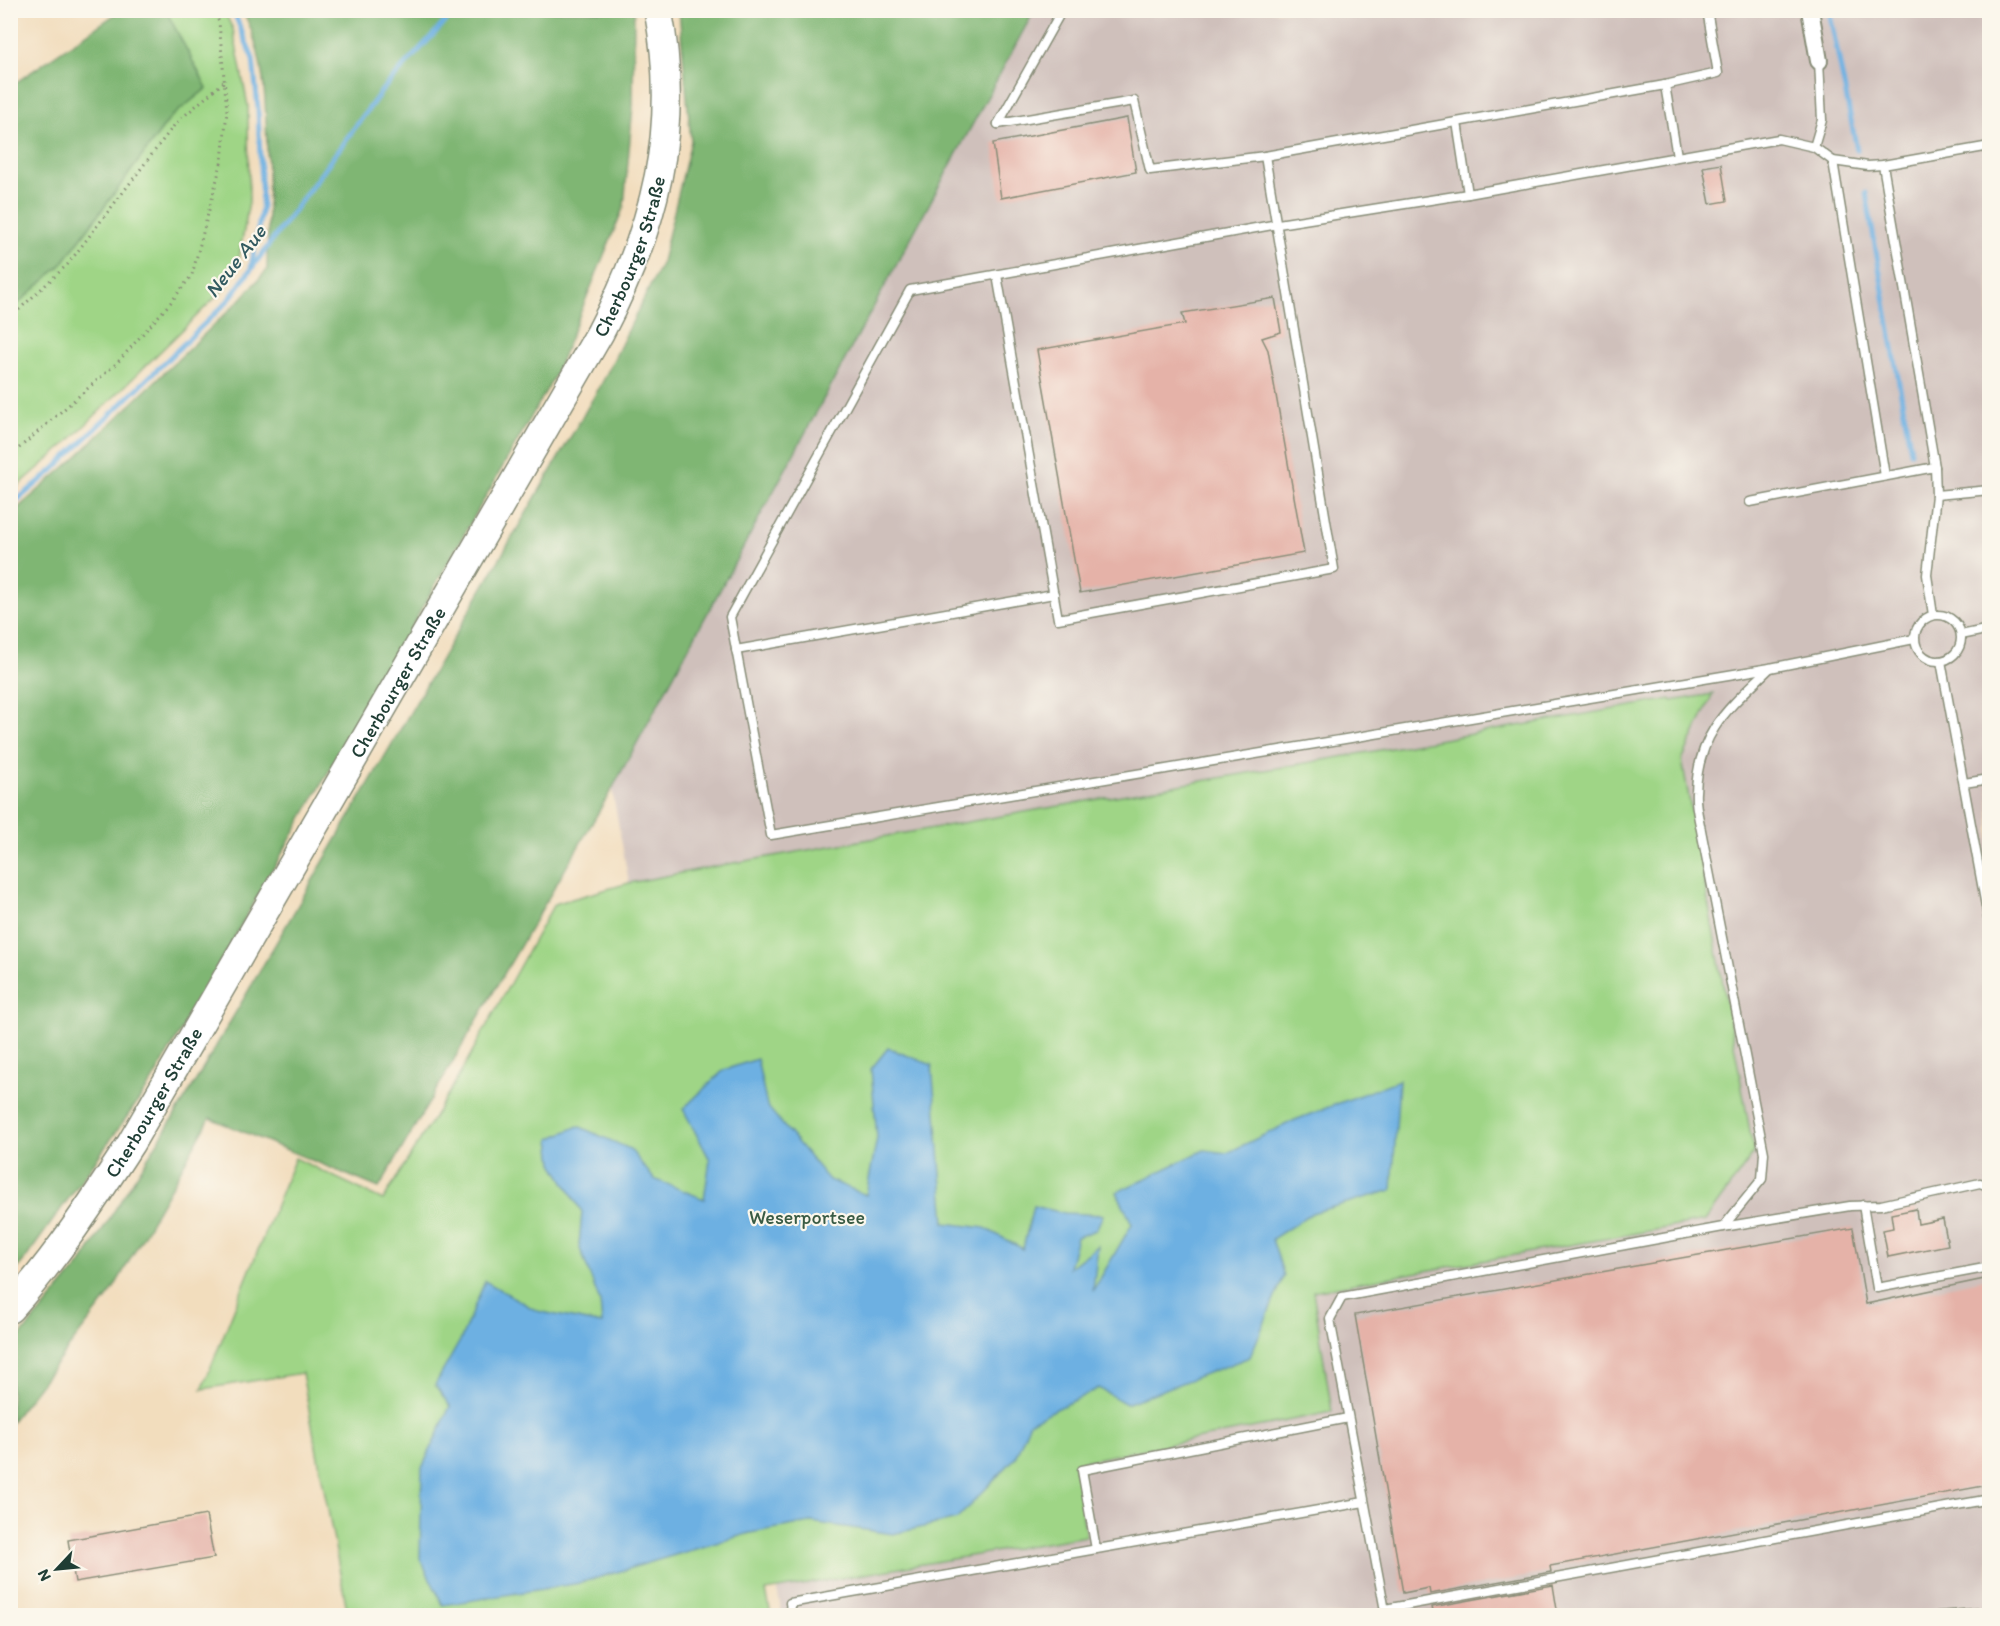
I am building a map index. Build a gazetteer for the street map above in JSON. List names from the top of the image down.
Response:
{
  "streets": {
    "main road": ["Cherbourger Straße"]
  },
  "water": ["Neue Aue"],
  "parks": ["Weserportsee"],
  "north": "bottom left"
}
